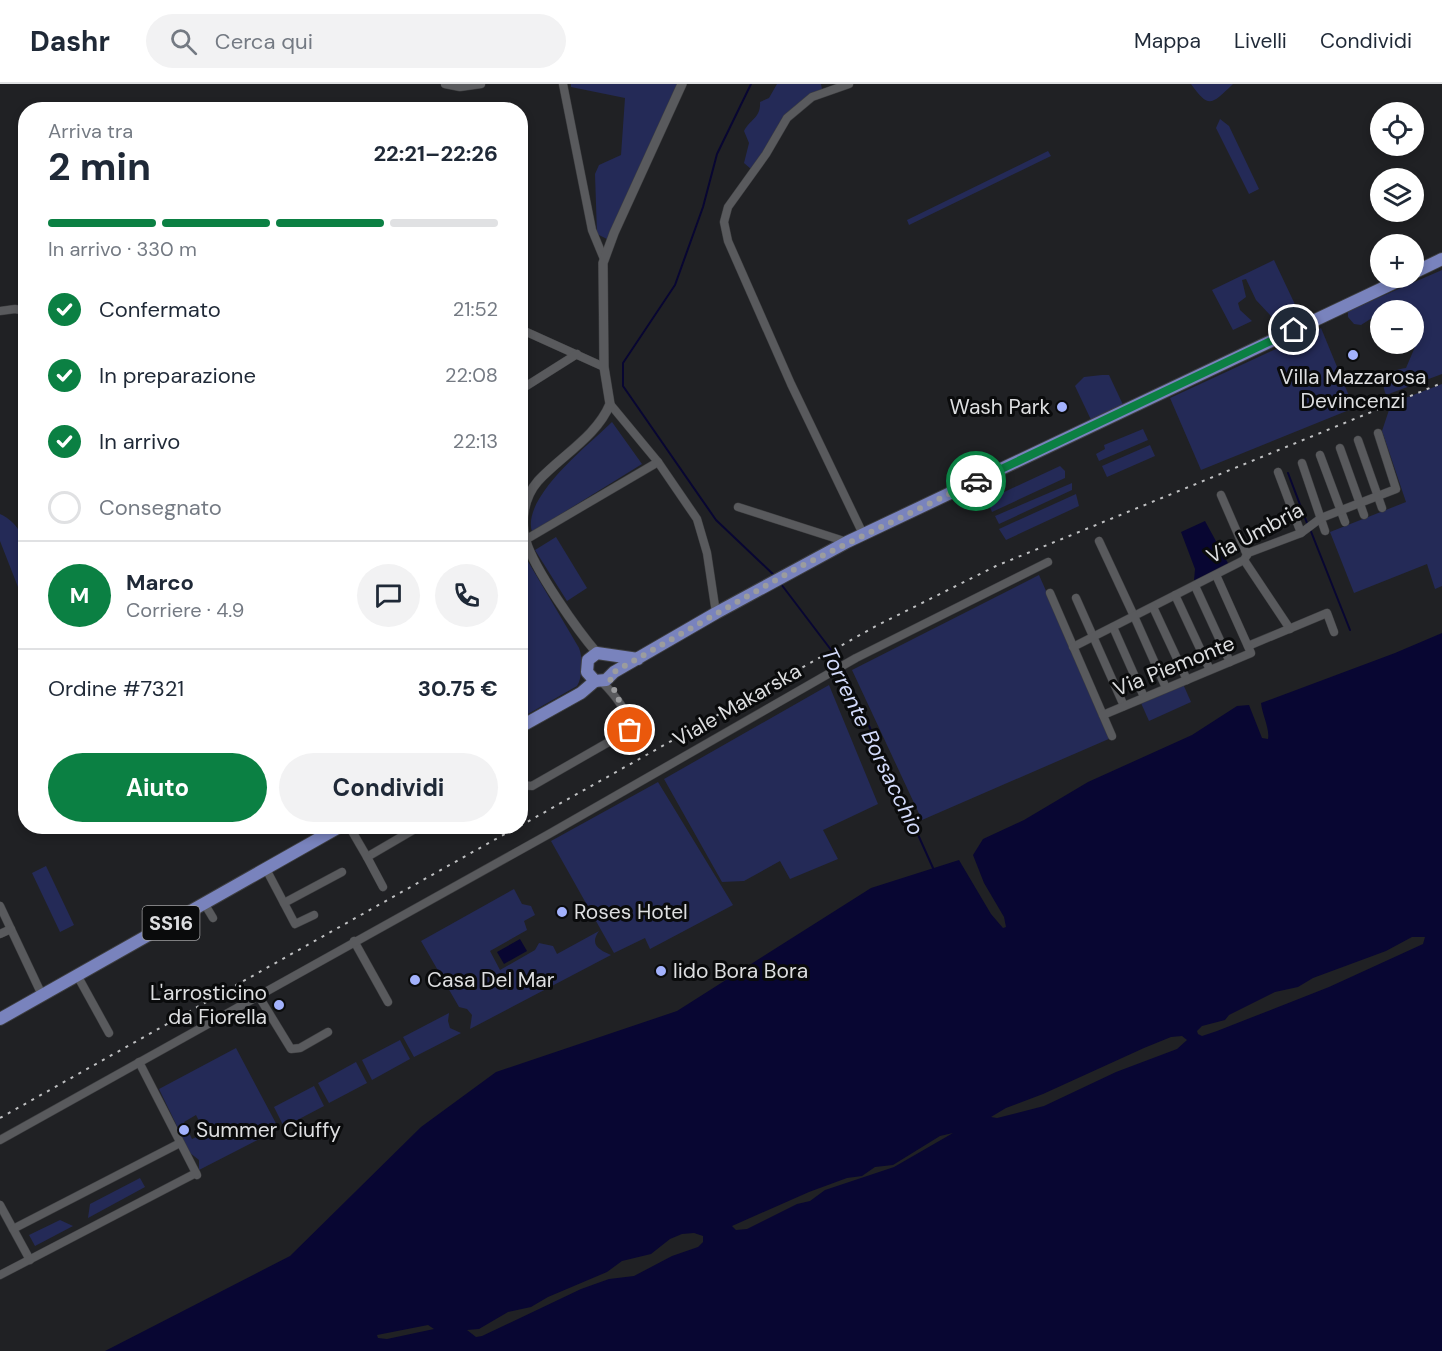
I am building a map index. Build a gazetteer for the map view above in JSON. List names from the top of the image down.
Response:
{
  "streets": {
    "main road": ["SS16"],
    "street": ["Via Umbria", "Via Piemonte", "Viale Makarska"]
  },
  "water": ["Torrente Borsacchio"],
  "places": [
    "Villa Mazzarosa Devincenzi",
    "Wash Park",
    "Roses Hotel",
    "lido Bora Bora",
    "Casa Del Mar",
    "L'arrosticino da Fiorella",
    "Summer Ciuffy"
  ],
  "page": {
    "header": "Dashr",
    "search": "Cerca qui",
    "nav": ["Mappa", "Livelli", "Condividi"],
    "map_buttons": ["+", "−"],
    "heading": ["2 min", "Arriva tra", "22:21–22:26"],
    "panel": [
      "Marco",
      "Corriere · 4.9",
      "Ordine #7321",
      "30.75 €"
    ],
    "bar": "In arrivo · 330 m",
    "list": [
      ["Confermato", "21:52"],
      ["In preparazione", "22:08"],
      ["In arrivo", "22:13"],
      "Consegnato"
    ],
    "round": "M",
    "buttons": ["Aiuto", "Condividi"]
  }
}
